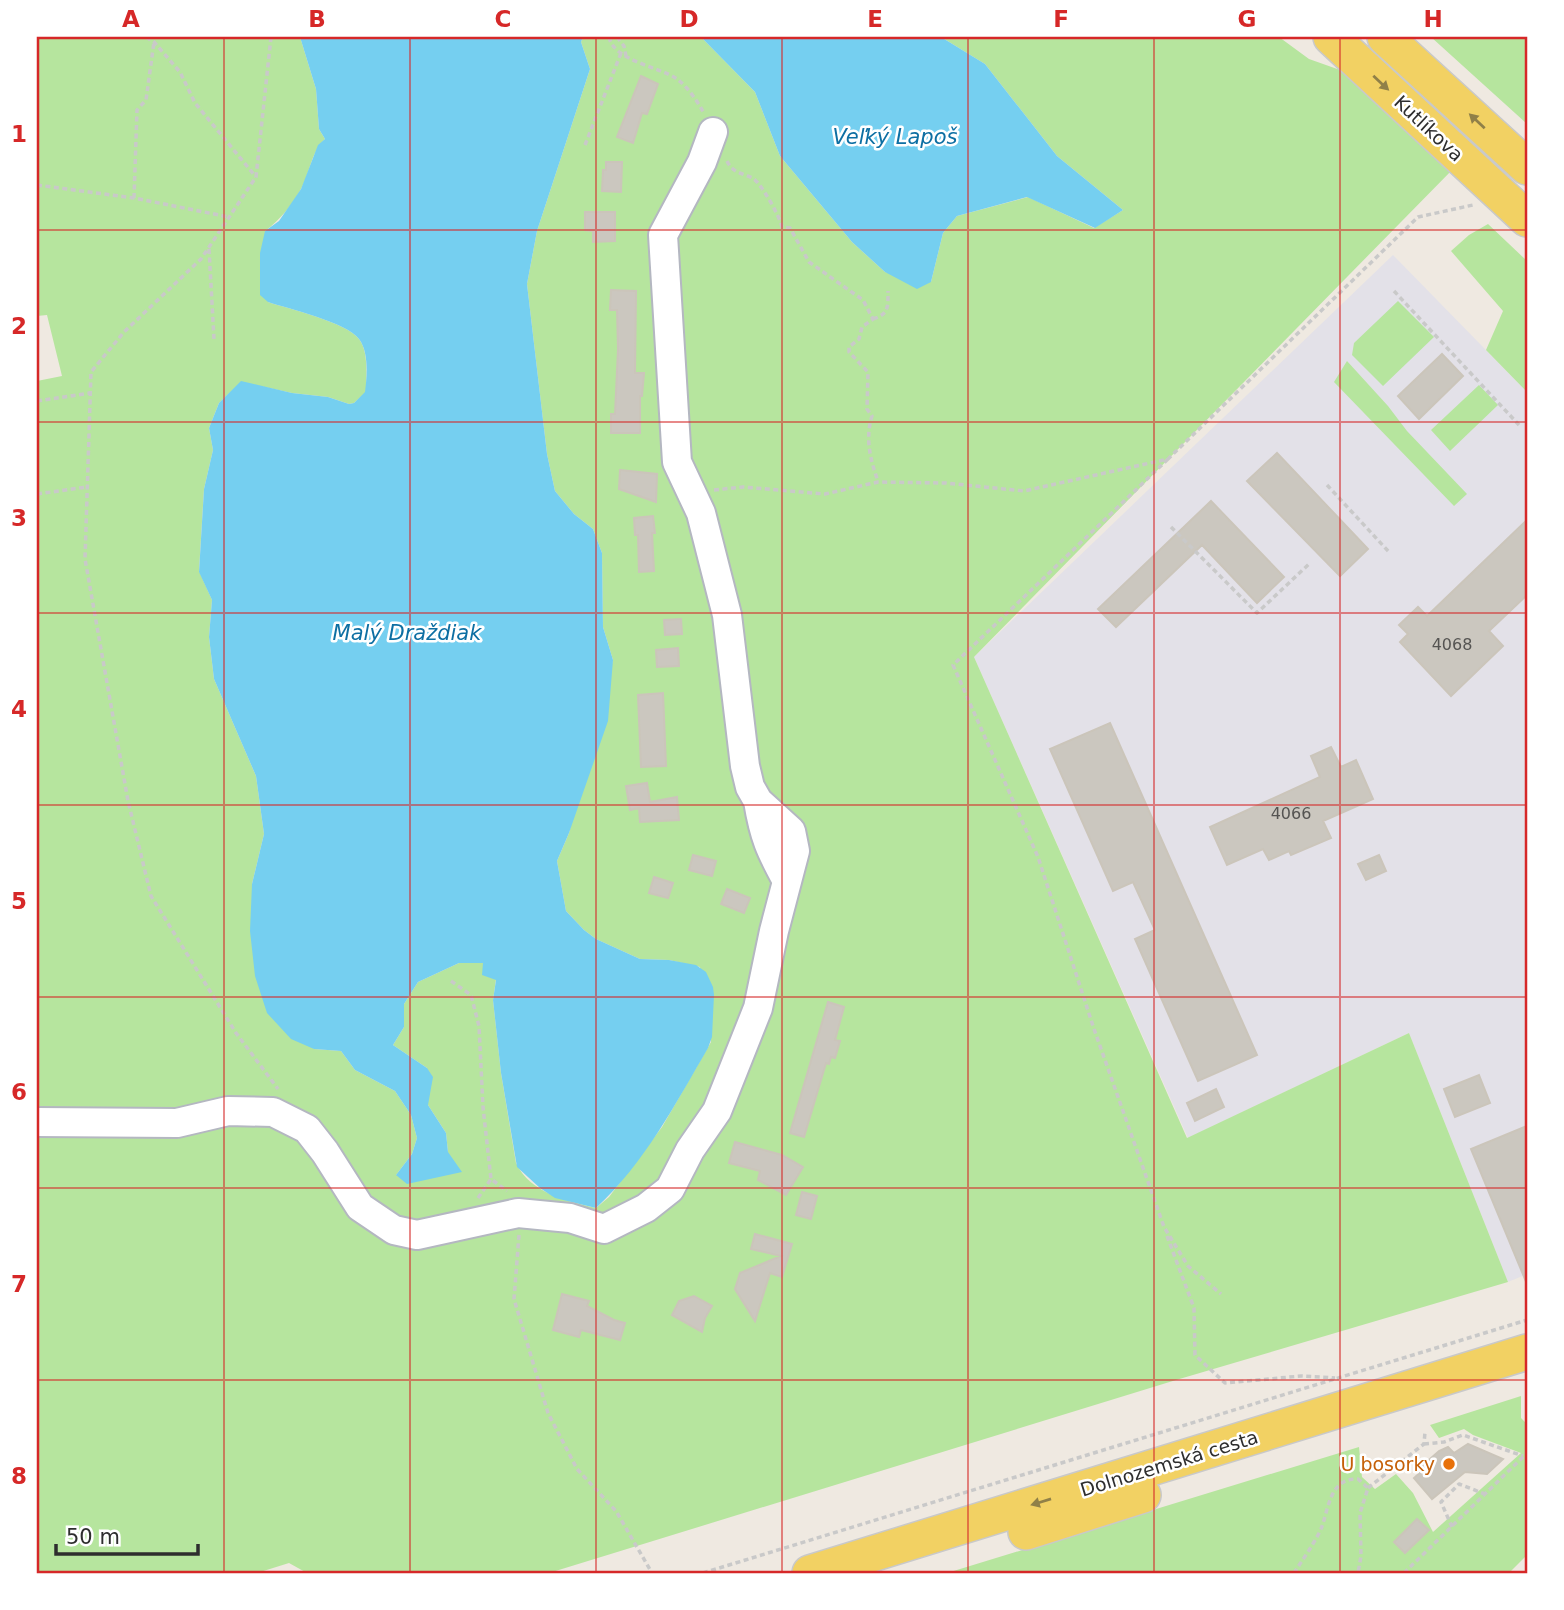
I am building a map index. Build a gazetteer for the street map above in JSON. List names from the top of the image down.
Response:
{
  "streets": {
    "main road": ["Kutlíkova", "Dolnozemská cesta"]
  },
  "water": ["Veľký Lapoš", "Malý Draždiak"],
  "places": ["U bosorky"],
  "house_numbers": ["4068", "4066"],
  "scale_bar": "50 m",
  "grid": {
    "columns": [
      "A",
      "B",
      "C",
      "D",
      "E",
      "F",
      "G",
      "H"
    ],
    "rows": [
      "1",
      "2",
      "3",
      "4",
      "5",
      "6",
      "7",
      "8"
    ]
  }
}
